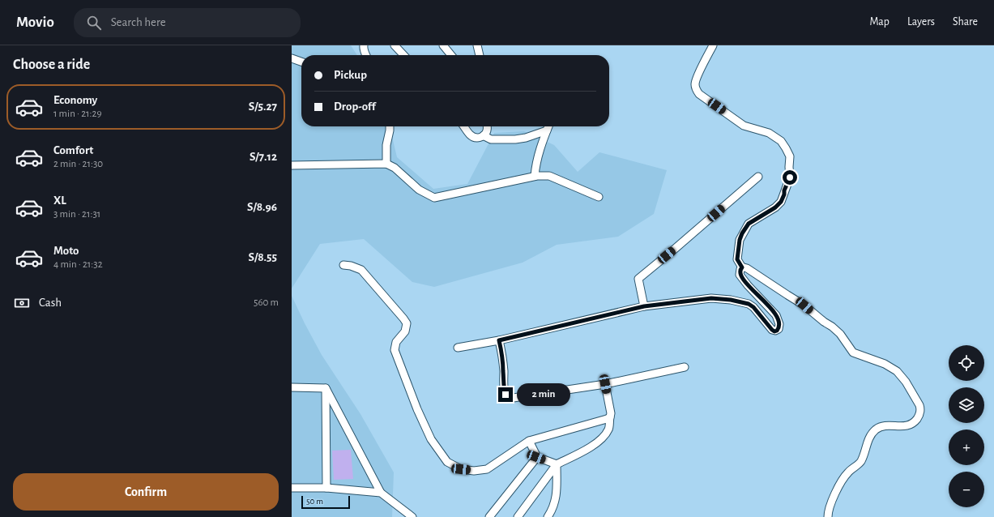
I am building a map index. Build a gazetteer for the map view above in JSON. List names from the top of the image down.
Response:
{
  "scale_bar": "50 m",
  "page": {
    "header": "Movio",
    "search": "Search here",
    "nav": ["Map", "Layers", "Share"],
    "heading": "Choose a ride",
    "banner": ["Pickup", "Drop-off"],
    "list": [
      {
        "name": "Economy",
        "note": "1 min · 21:29",
        "value": "S/5.27"
      },
      {
        "name": "Comfort",
        "note": "2 min · 21:30",
        "value": "S/7.12"
      },
      {
        "name": "XL",
        "note": "3 min · 21:31",
        "value": "S/8.96"
      },
      {
        "name": "Moto",
        "note": "4 min · 21:32",
        "value": "S/8.55"
      }
    ],
    "pay": ["Cash", "560 m"],
    "map_buttons": ["+", "−"],
    "bubble": "2 min",
    "buttons": "Confirm",
    "scale": "50 m"
  }
}
